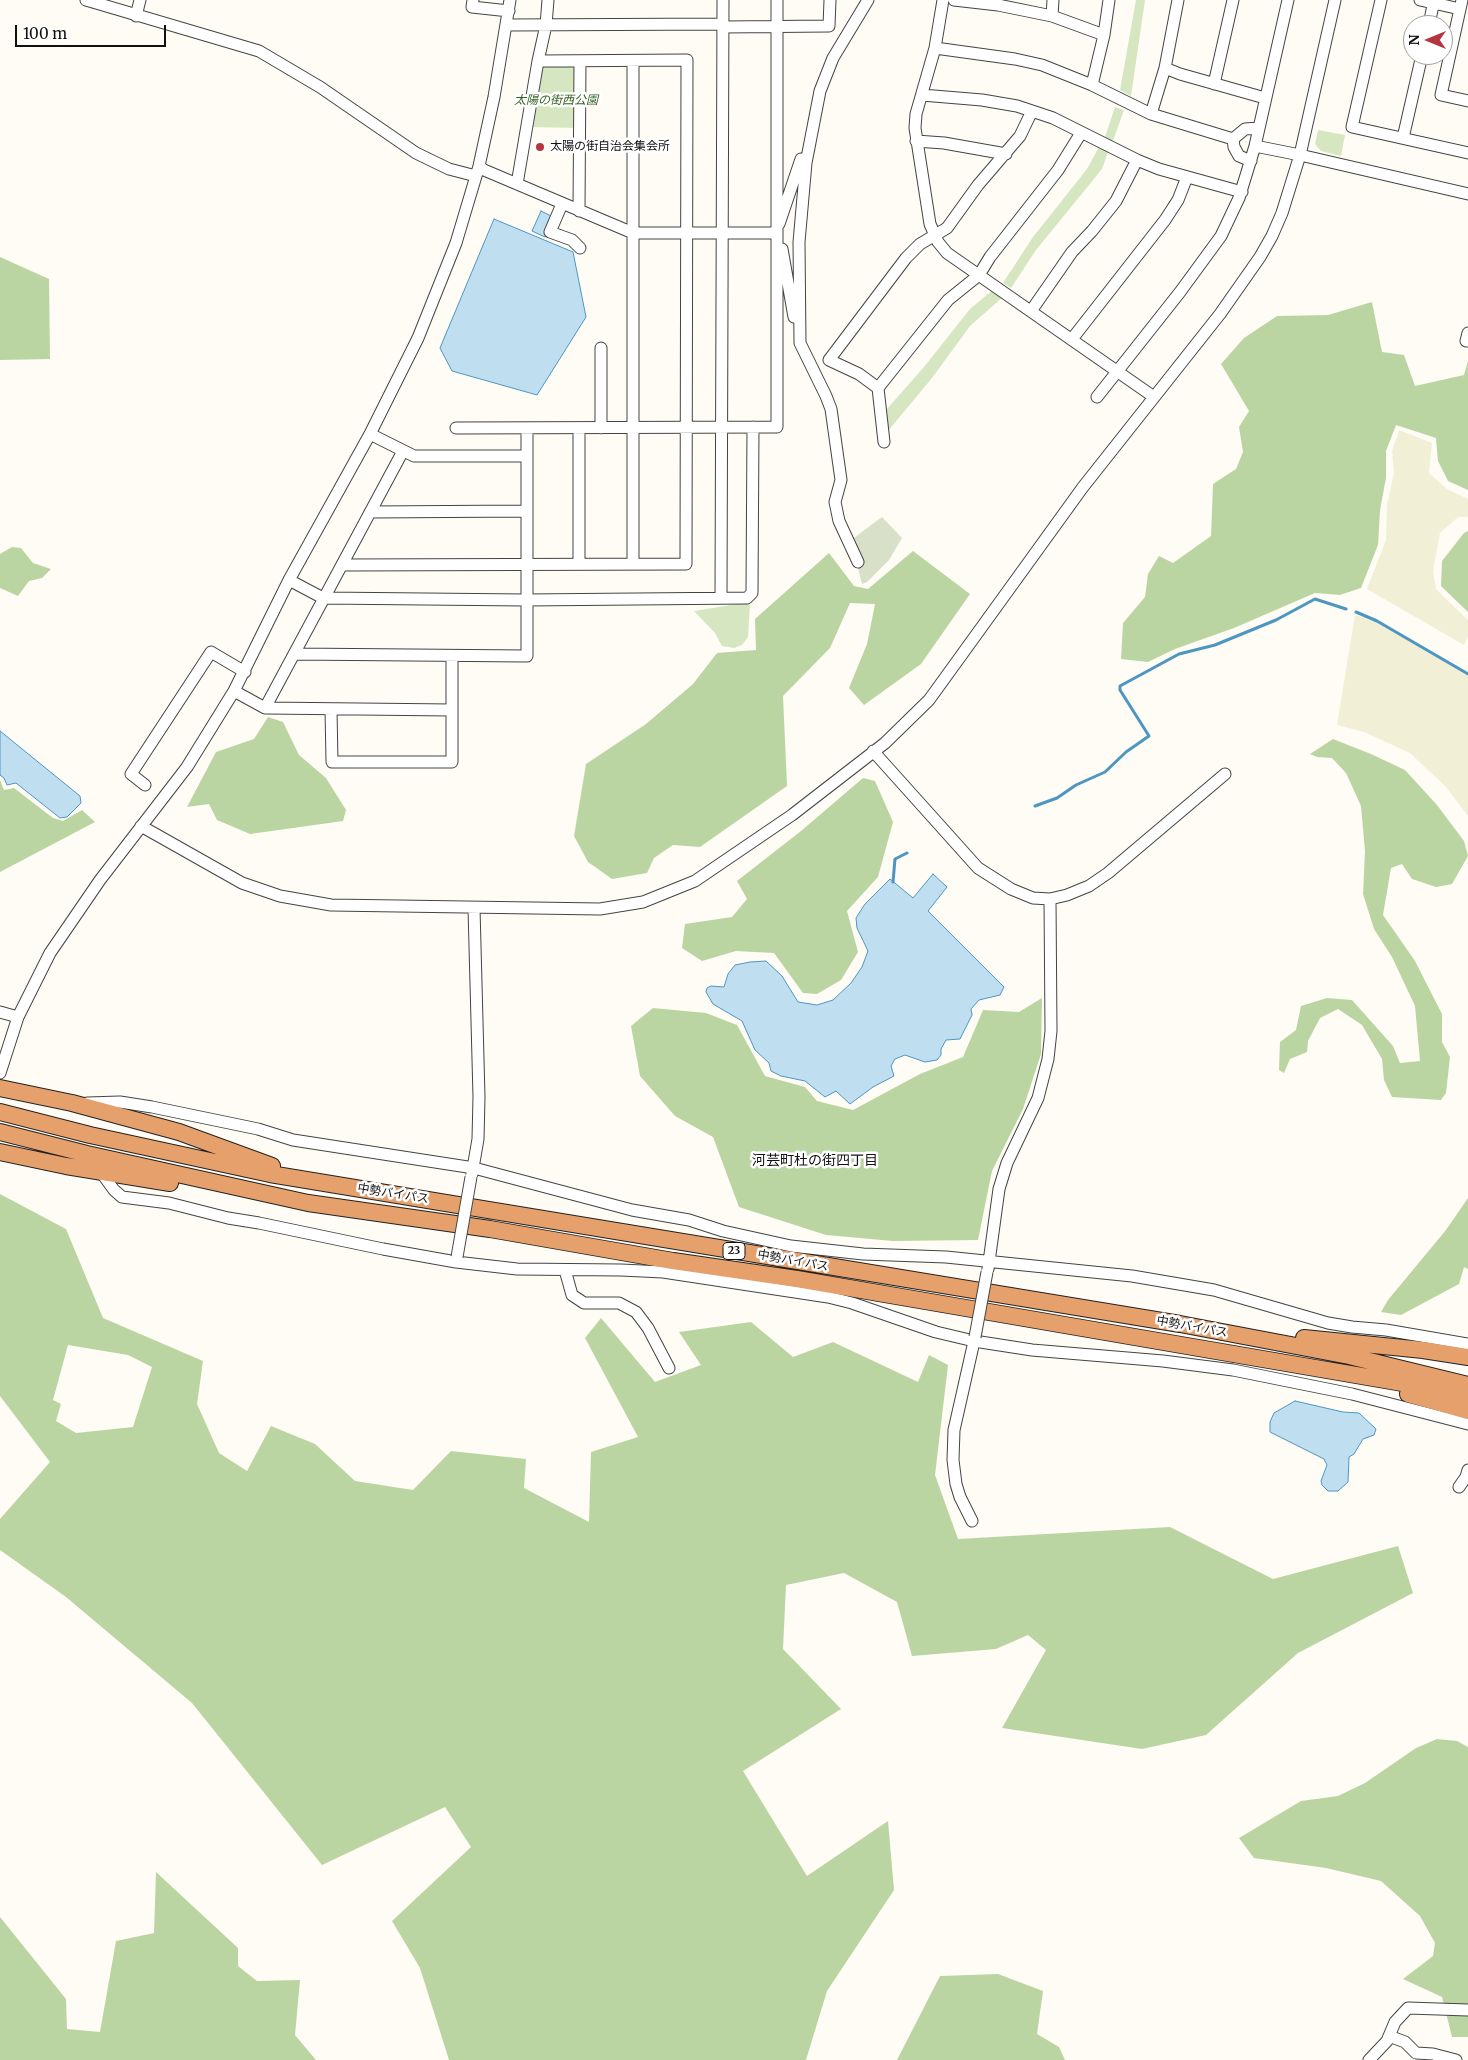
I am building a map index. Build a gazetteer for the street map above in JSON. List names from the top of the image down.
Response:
{
  "streets": {
    "highway": ["中勢バイパス", "23"]
  },
  "districts": ["河芸町杜の街四丁目"],
  "parks": ["太陽の街西公園"],
  "places": ["太陽の街自治会集会所"],
  "scale_bar": "100 m",
  "north": "left"
}
